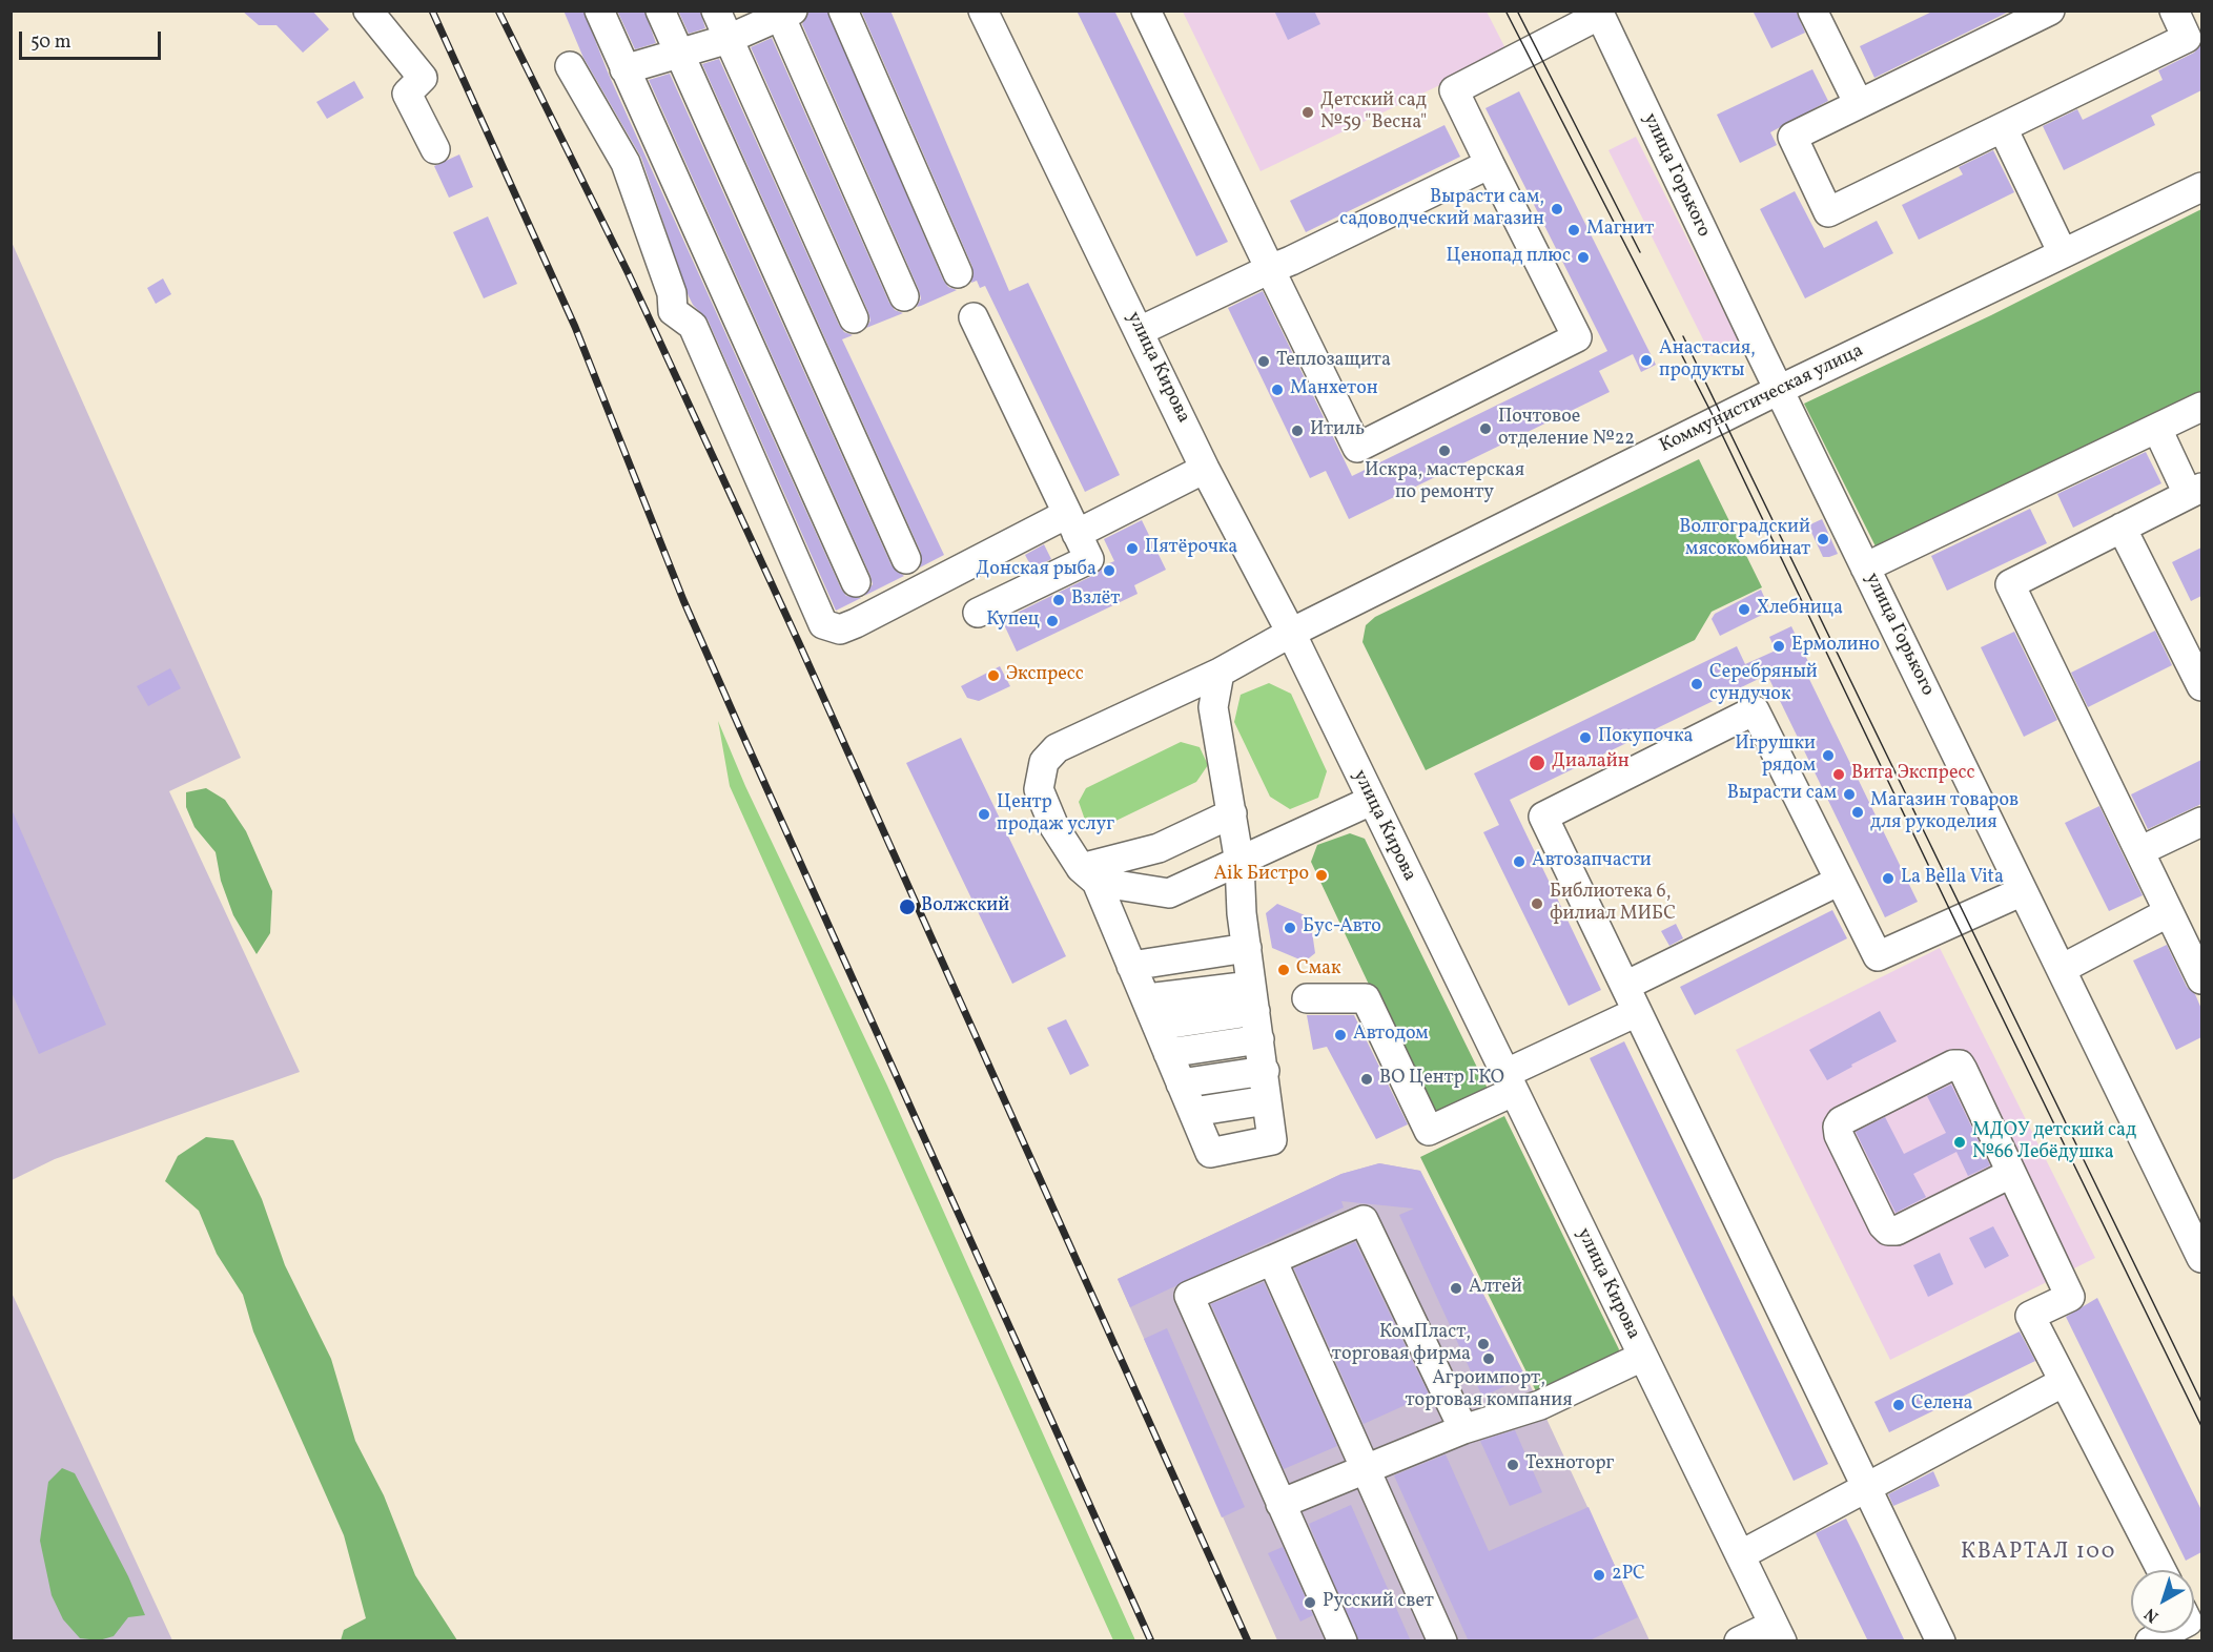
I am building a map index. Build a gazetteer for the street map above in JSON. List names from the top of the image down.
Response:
{
  "streets": {
    "street": ["улица Горького", "улица Кирова", "Коммунистическая улица"]
  },
  "crossings": [
    ["улица Горького", "Коммунистическая улица"],
    ["улица Кирова", "Коммунистическая улица"]
  ],
  "districts": ["КВАРТАЛ 100"],
  "places": [
    "Детский сад №59 \"Весна\"",
    "Вырасти сам, садоводческий магазин",
    "Магнит",
    "Ценопад плюс",
    "Анастасия, продукты",
    "Теплозащита",
    "Манхетон",
    "Почтовое отделение №22",
    "Итиль",
    "Искра, мастерская по ремонту",
    "Волгоградский мясокомбинат",
    "Пятёрочка",
    "Донская рыба",
    "Взлёт",
    "Хлебница",
    "Купец",
    "Ермолино",
    "Экспресс",
    "Серебряный сундучок",
    "Покупочка",
    "Игрушки рядом",
    "Диалайн",
    "Вита Экспресс",
    "Вырасти сам",
    "Магазин товаров для рукоделия",
    "Центр продаж услуг",
    "Автозапчасти",
    "Aik Бистро",
    "La Bella Vita",
    "Библиотека 6, филиал МИБС",
    "Волжский",
    "Бус-Авто",
    "Смак",
    "Автодом",
    "ВО Центр ГКО",
    "МДОУ детский сад №66 Лебёдушка",
    "Алтей",
    "КомПласт, торговая фирма",
    "Агроимпорт, торговая компания",
    "Селена",
    "Техноторг",
    "2РС",
    "Русский свет"
  ],
  "scale_bar": "50 m",
  "north": "bottom left"
}
